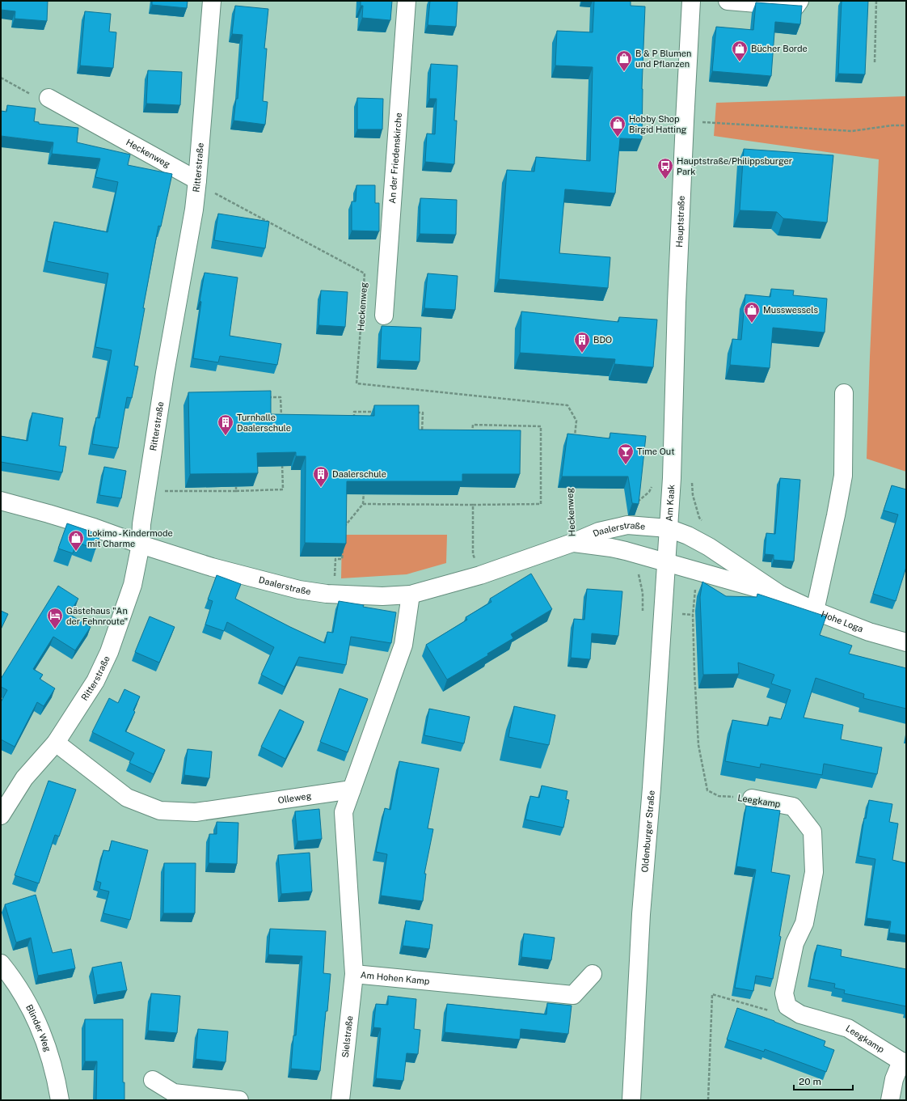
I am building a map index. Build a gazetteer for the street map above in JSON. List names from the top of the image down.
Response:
{
  "streets": {
    "street": [
      "Heckenweg",
      "An der Friedenskirche",
      "Ritterstraße",
      "Hauptstraße",
      "Am Kaak",
      "Daalerstraße",
      "Hohe Loga",
      "Olleweg",
      "Leegkamp",
      "Oldenburger Straße",
      "Am Hohen Kamp",
      "Blinder Weg",
      "Sielstraße"
    ]
  },
  "crossings": [
    ["Heckenweg", "Ritterstraße"],
    ["Heckenweg", "Daalerstraße"],
    ["Ritterstraße", "Daalerstraße"],
    ["Ritterstraße", "Olleweg"],
    ["Hauptstraße", "Am Kaak"],
    ["Am Kaak", "Daalerstraße"],
    ["Am Kaak", "Hohe Loga"],
    ["Am Kaak", "Oldenburger Straße"],
    ["Daalerstraße", "Hohe Loga"],
    ["Daalerstraße", "Oldenburger Straße"],
    ["Hohe Loga", "Leegkamp"],
    ["Hohe Loga", "Oldenburger Straße"],
    ["Olleweg", "Am Hohen Kamp"],
    ["Am Hohen Kamp", "Sielstraße"]
  ],
  "places": {
    "shop": [
      "Bücher Borde",
      "B & P Blumen und Pflanzen",
      "Hobby Shop Birgid Hatting",
      "Musswessels",
      "Lokimo - Kindermode mit Charme"
    ],
    "bus stop": ["Hauptstraße/Philippsburger Park"],
    "building": ["BDO", "Turnhalle Daalerschule", "Daalerschule"],
    "bar": ["Time Out"],
    "hotel": ["Gästehaus \"An der Fehnroute\""]
  },
  "scale_bar": "20 m"
}
